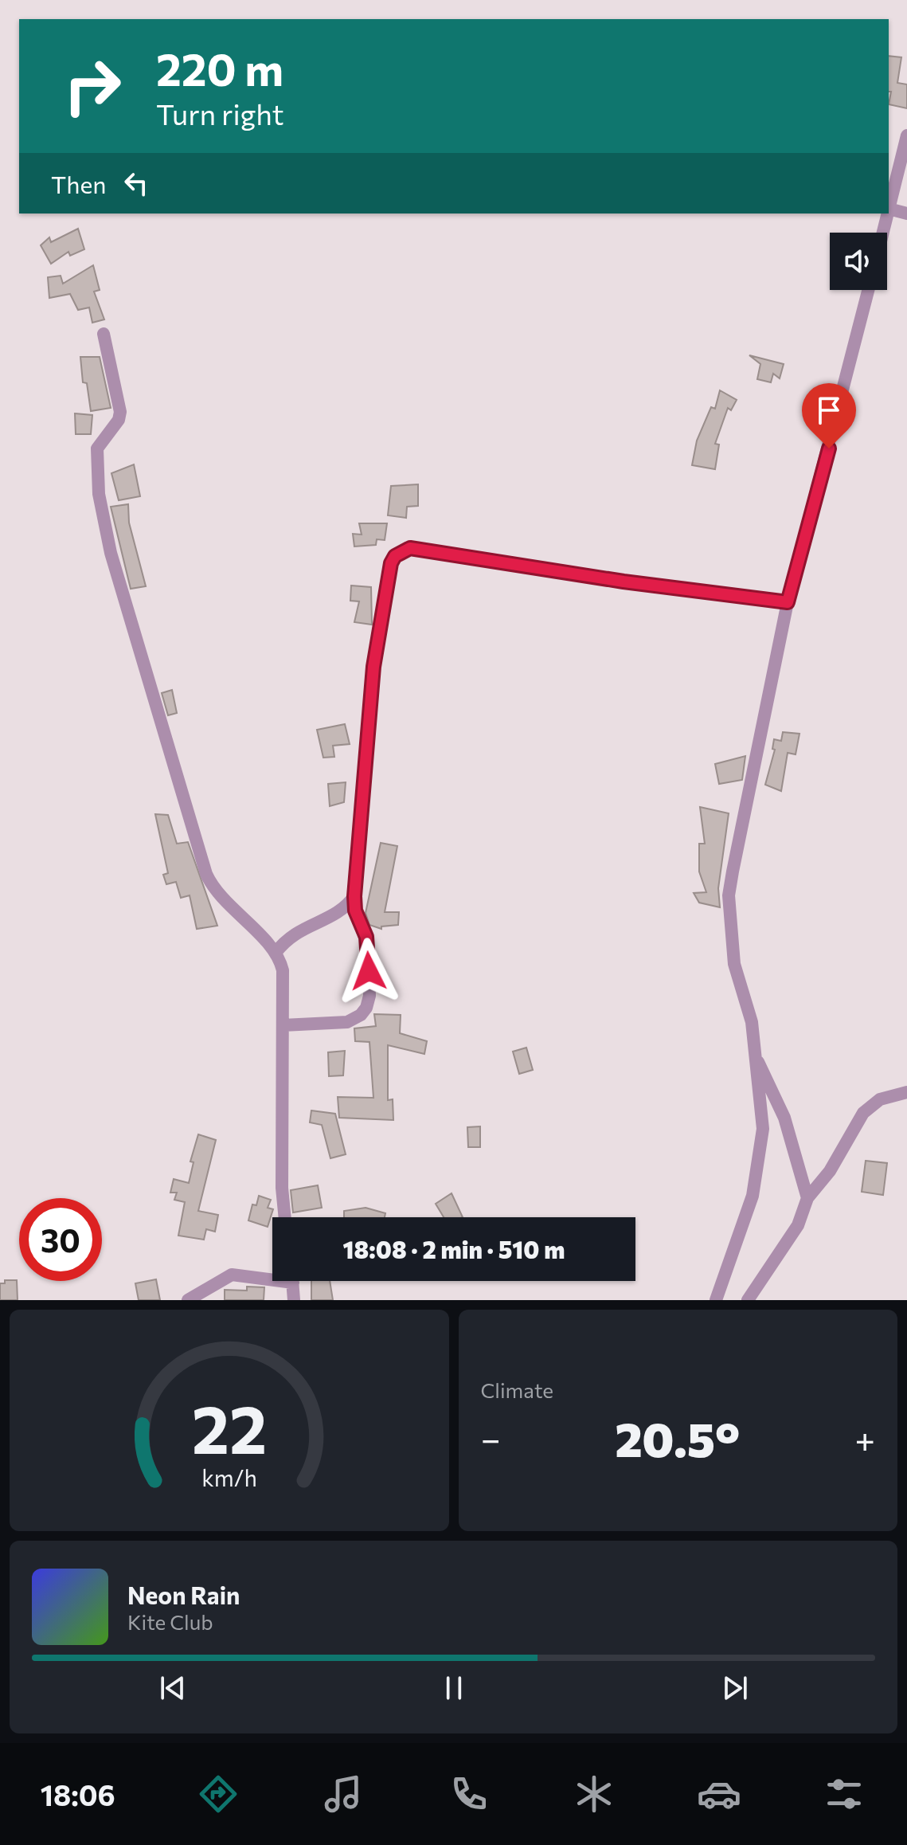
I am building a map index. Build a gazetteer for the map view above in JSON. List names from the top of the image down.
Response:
{
  "page": {
    "turn": ["220 m", "Turn right"],
    "then": "Then",
    "limit": "30",
    "trip": "18:08 · 2 min · 510 m",
    "tile": "Climate",
    "heat": ["−", "20.5°", "+"],
    "song": ["Neon Rain", "Kite Club"],
    "tabs": "18:06",
    "gauge": ["22", "km/h"]
  }
}
